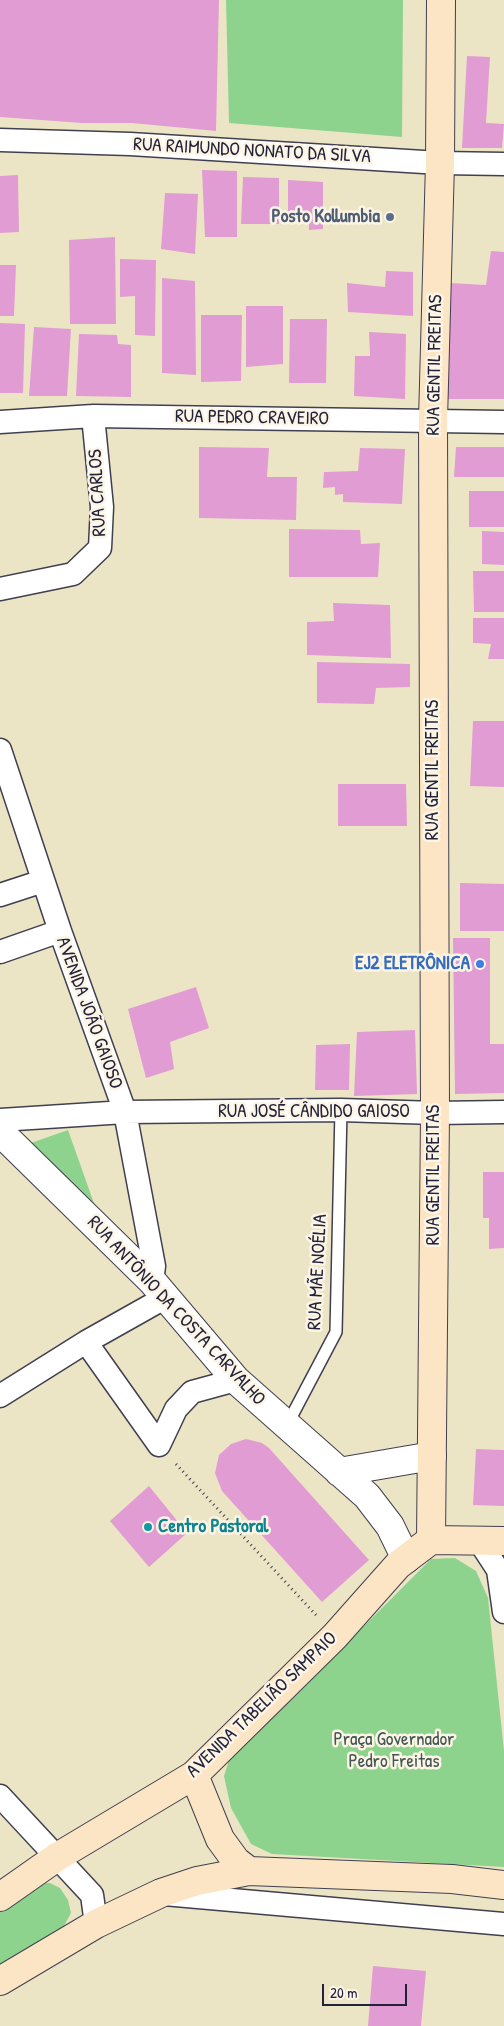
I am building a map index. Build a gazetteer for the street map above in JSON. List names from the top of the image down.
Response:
{
  "streets": {
    "main road": ["RUA GENTIL FREITAS", "AVENIDA TABELIÃO SAMPAIO"],
    "street": [
      "RUA RAIMUNDO NONATO DA SILVA",
      "RUA PEDRO CRAVEIRO",
      "RUA CARLOS",
      "AVENIDA JOÃO GAIOSO",
      "RUA JOSÉ CÂNDIDO GAIOSO",
      "RUA ANTÔNIO DA COSTA CARVALHO"
    ],
    "lane": ["RUA MÃE NOÉLIA"]
  },
  "crossings": [
    ["RUA RAIMUNDO NONATO DA SILVA", "RUA GENTIL FREITAS"],
    ["RUA GENTIL FREITAS", "RUA PEDRO CRAVEIRO"],
    ["RUA GENTIL FREITAS", "RUA JOSÉ CÂNDIDO GAIOSO"],
    ["RUA GENTIL FREITAS", "AVENIDA TABELIÃO SAMPAIO"],
    ["RUA PEDRO CRAVEIRO", "RUA CARLOS"],
    ["AVENIDA JOÃO GAIOSO", "RUA JOSÉ CÂNDIDO GAIOSO"],
    ["AVENIDA JOÃO GAIOSO", "RUA ANTÔNIO DA COSTA CARVALHO"],
    ["RUA JOSÉ CÂNDIDO GAIOSO", "RUA MÃE NOÉLIA"],
    ["RUA MÃE NOÉLIA", "RUA ANTÔNIO DA COSTA CARVALHO"],
    ["RUA ANTÔNIO DA COSTA CARVALHO", "AVENIDA TABELIÃO SAMPAIO"]
  ],
  "parks": ["Praça Governador Pedro Freitas"],
  "places": ["Posto Kollumbia", "EJ2 ELETRÔNICA", "Centro Pastoral"],
  "scale_bar": "20 m"
}
